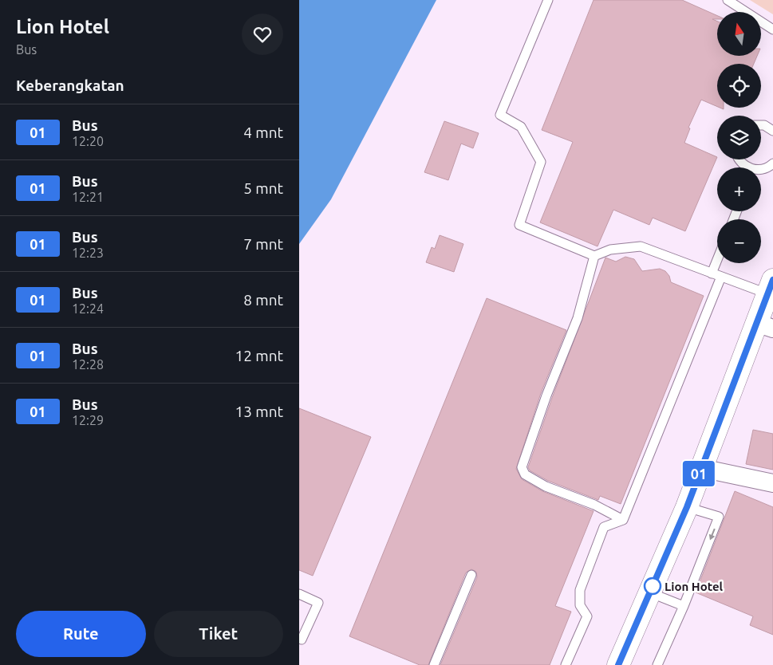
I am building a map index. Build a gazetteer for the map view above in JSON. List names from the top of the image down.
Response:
{
  "places": ["Lion Hotel"],
  "lines": ["bus line 01"],
  "north": "top",
  "page": {
    "heading": [
      ["Lion Hotel", "Bus"],
      "Keberangkatan"
    ],
    "on_map": "01",
    "map_buttons": ["+", "−"],
    "list": [
      {
        "mark": "01",
        "name": "Bus",
        "note": "12:20",
        "value": "4 mnt"
      },
      {
        "mark": "01",
        "name": "Bus",
        "note": "12:21",
        "value": "5 mnt"
      },
      {
        "mark": "01",
        "name": "Bus",
        "note": "12:23",
        "value": "7 mnt"
      },
      {
        "mark": "01",
        "name": "Bus",
        "note": "12:24",
        "value": "8 mnt"
      },
      {
        "mark": "01",
        "name": "Bus",
        "note": "12:28",
        "value": "12 mnt"
      },
      {
        "mark": "01",
        "name": "Bus",
        "note": "12:29",
        "value": "13 mnt"
      }
    ],
    "buttons": ["Rute", "Tiket"]
  }
}
